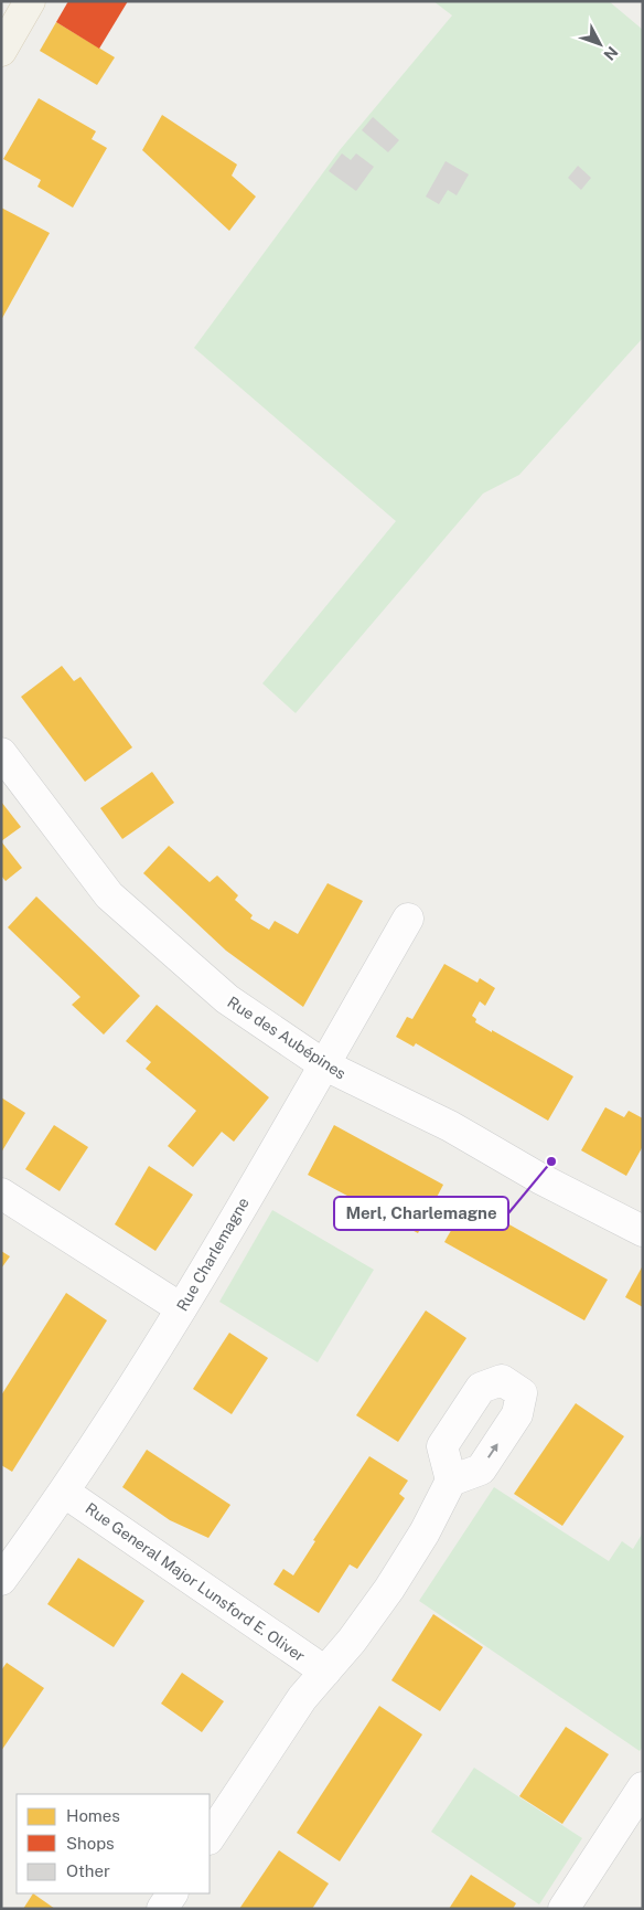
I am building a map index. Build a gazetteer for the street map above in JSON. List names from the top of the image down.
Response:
{
  "streets": {
    "street": ["Rue des Aubépines", "Rue Charlemagne", "Rue General Major Lunsford E. Oliver"]
  },
  "crossings": [
    ["Rue des Aubépines", "Rue Charlemagne"],
    ["Rue Charlemagne", "Rue General Major Lunsford E. Oliver"]
  ],
  "places": ["Merl, Charlemagne"],
  "legend": ["Homes", "Shops", "Other"],
  "north": "bottom right"
}
